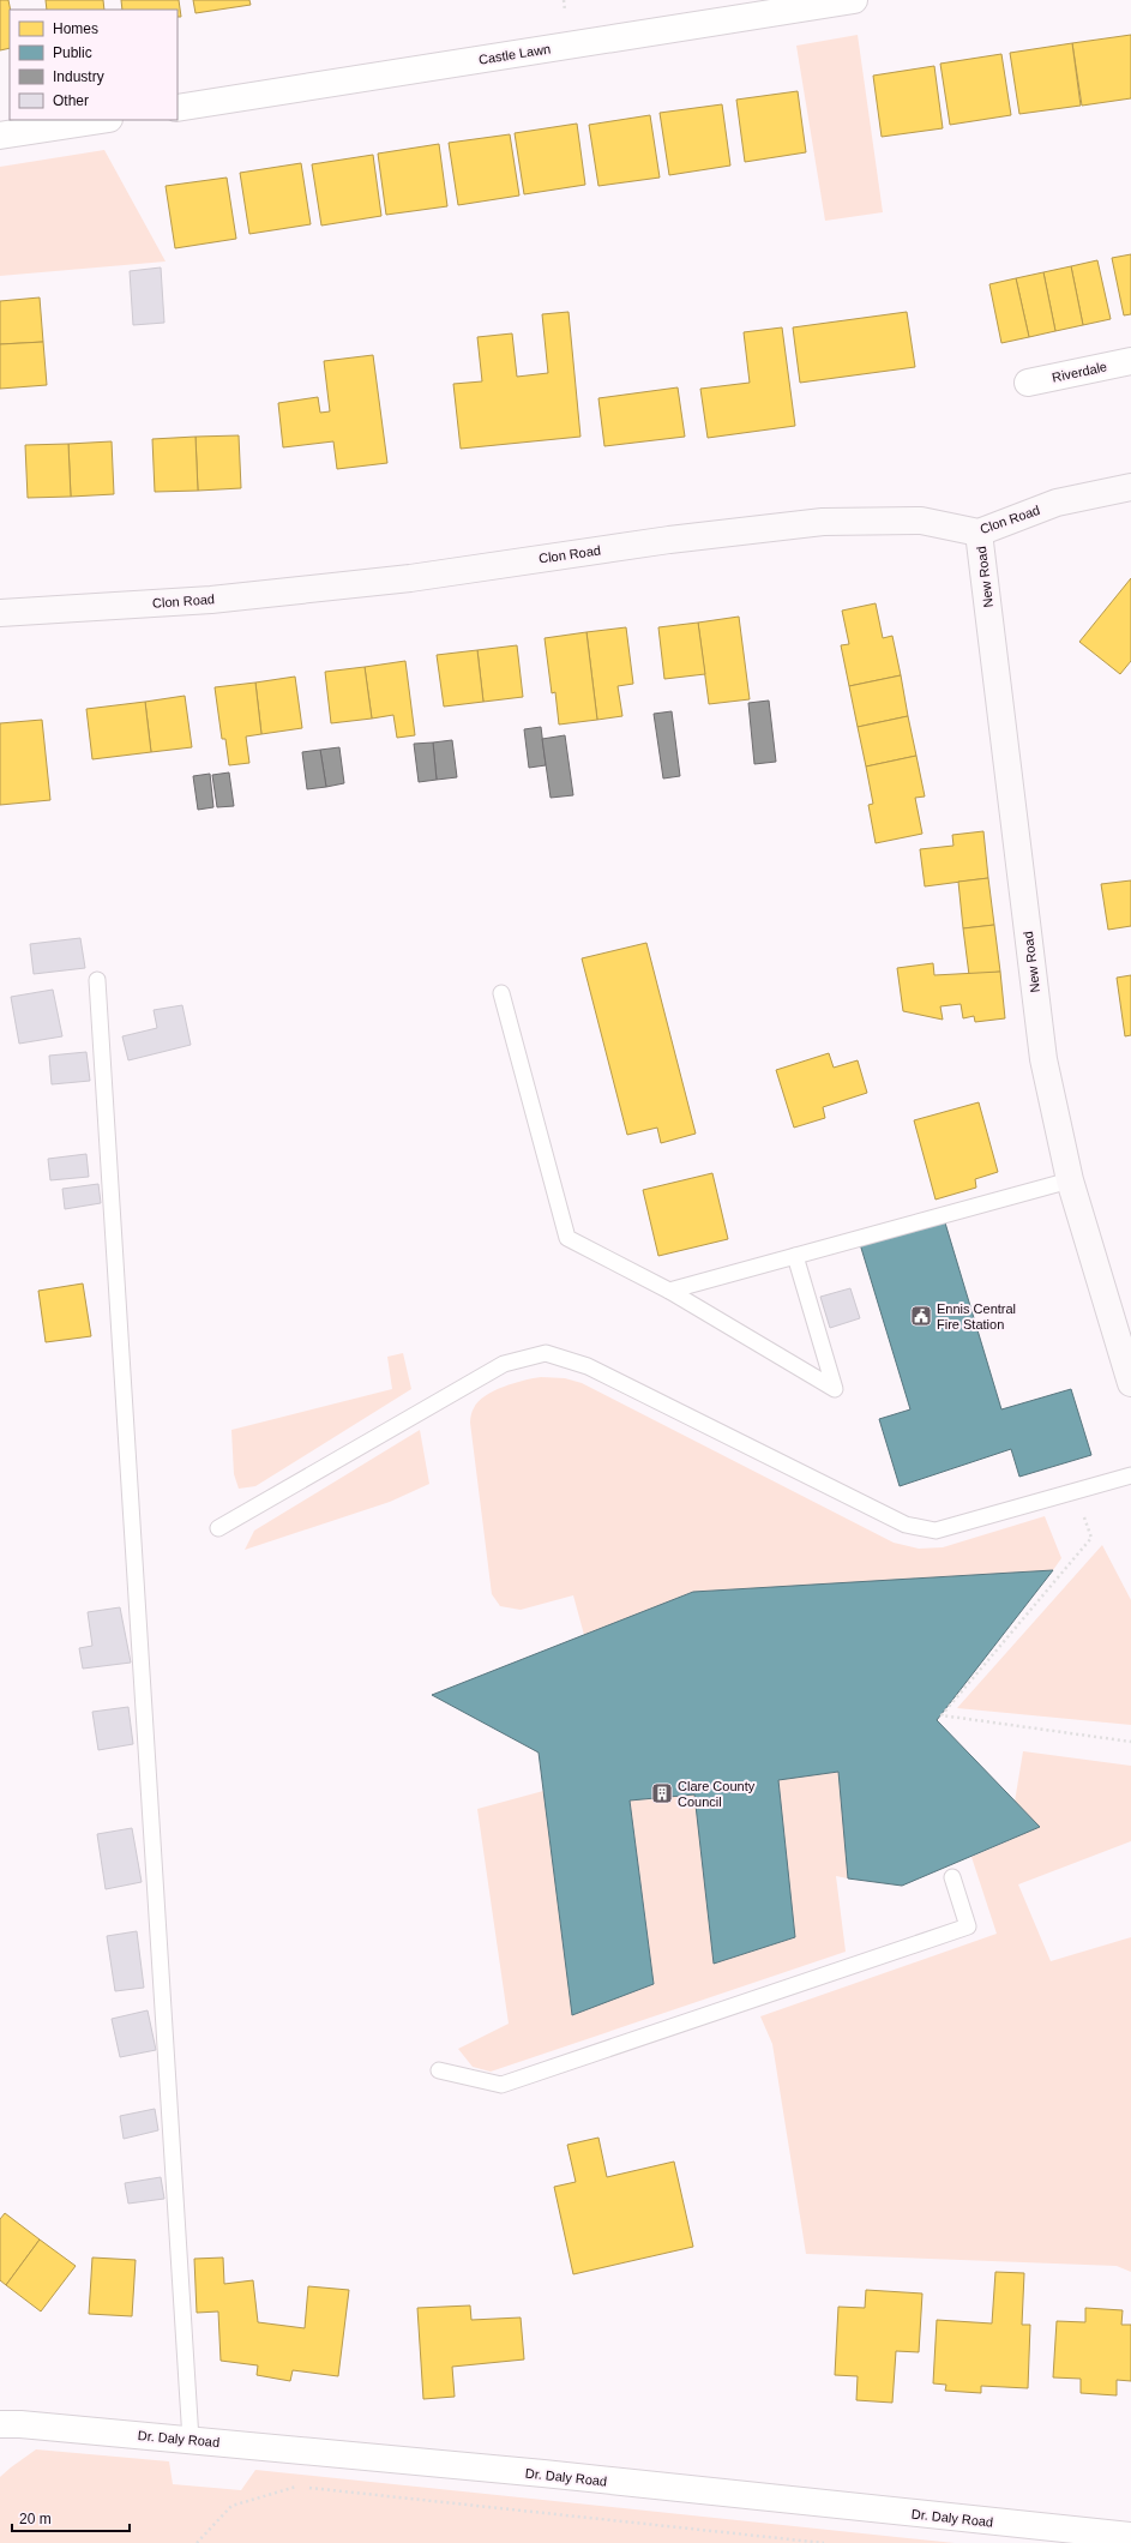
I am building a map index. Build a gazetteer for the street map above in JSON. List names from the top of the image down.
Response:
{
  "streets": {
    "main road": ["Clon Road", "New Road"],
    "street": ["Castle Lawn", "Riverdale", "Dr. Daly Road"]
  },
  "crossings": [
    ["Clon Road", "New Road"]
  ],
  "places": {
    "public building": ["Ennis Central Fire Station"],
    "building": ["Clare County Council"]
  },
  "legend": [
    "Homes",
    "Public",
    "Industry",
    "Other"
  ],
  "scale_bar": "20 m"
}
